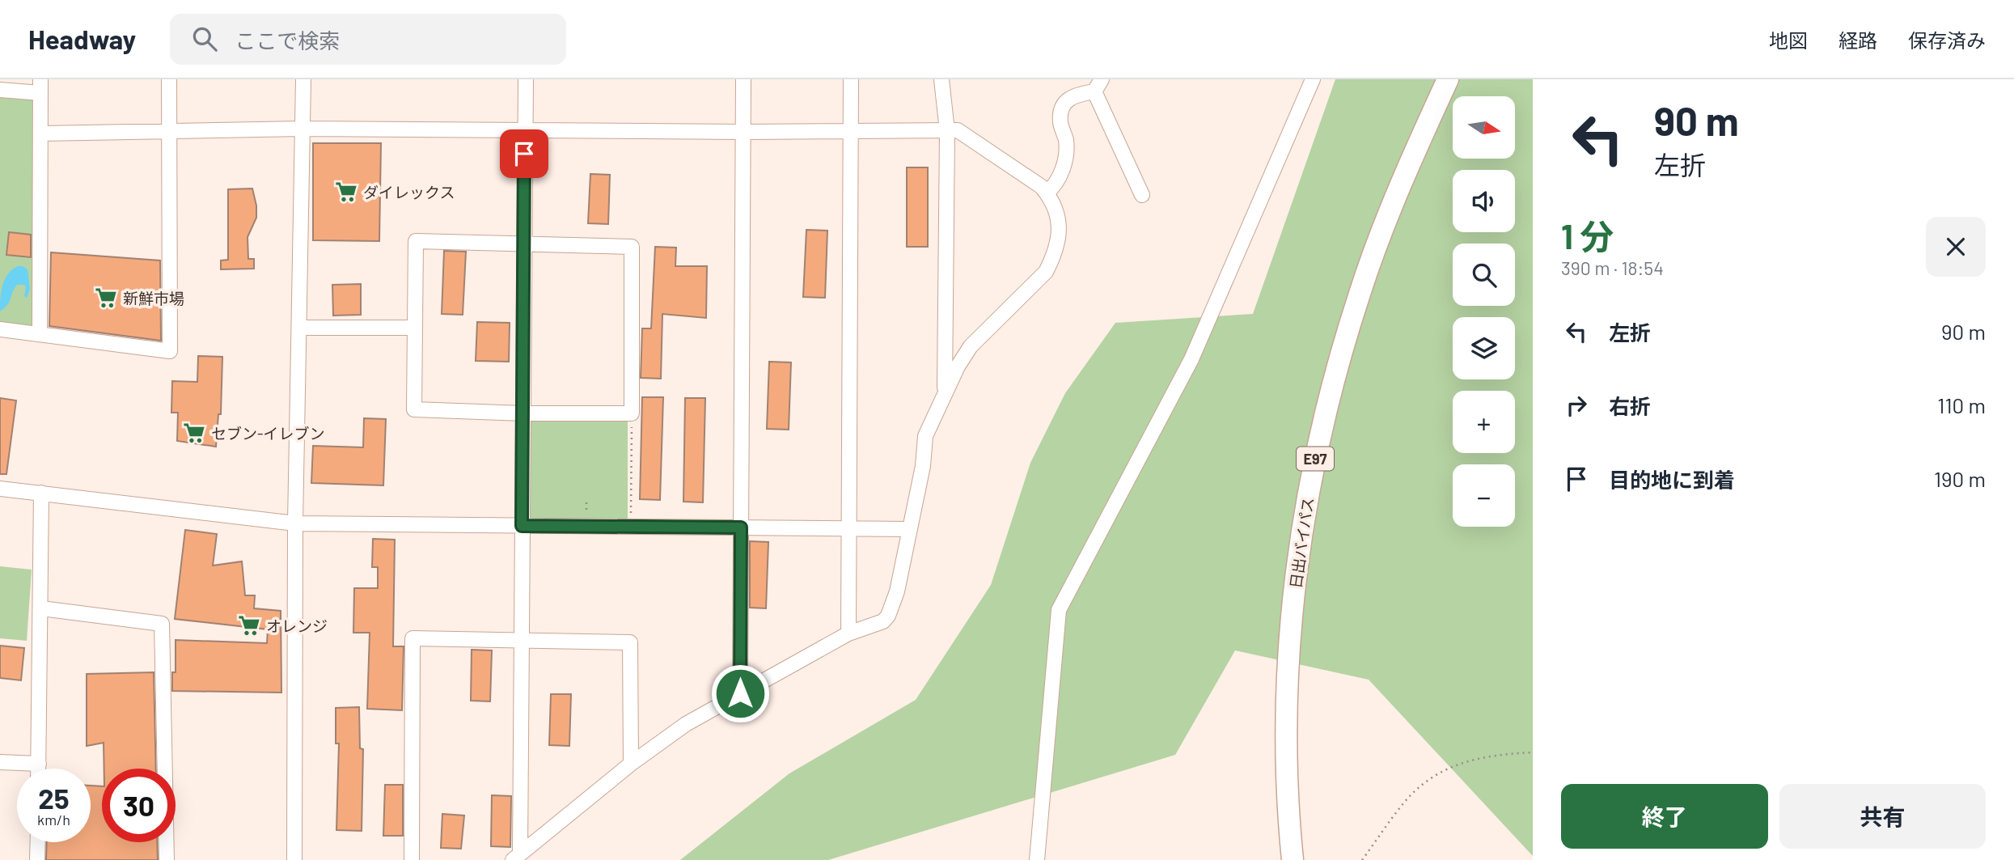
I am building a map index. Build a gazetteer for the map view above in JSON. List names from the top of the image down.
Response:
{
  "streets": {
    "highway": ["E97", "日出バイパス"]
  },
  "places": {
    "supermarket": [
      "ダイレックス",
      "新鮮市場",
      "セブン-イレブン",
      "オレンジ"
    ]
  },
  "north": "right",
  "page": {
    "header": "Headway",
    "search": "ここで検索",
    "nav": ["地図", "経路", "保存済み"],
    "turn": ["90 m", "左折"],
    "map_buttons": ["+", "−"],
    "heading": ["1 分", "390 m · 18:54"],
    "list": [
      {
        "name": "左折",
        "value": "90 m"
      },
      {
        "name": "右折",
        "value": "110 m"
      },
      {
        "name": "目的地に到着",
        "value": "190 m"
      }
    ],
    "speed": "25 km/h",
    "limit": "30",
    "buttons": ["終了", "共有"]
  }
}
